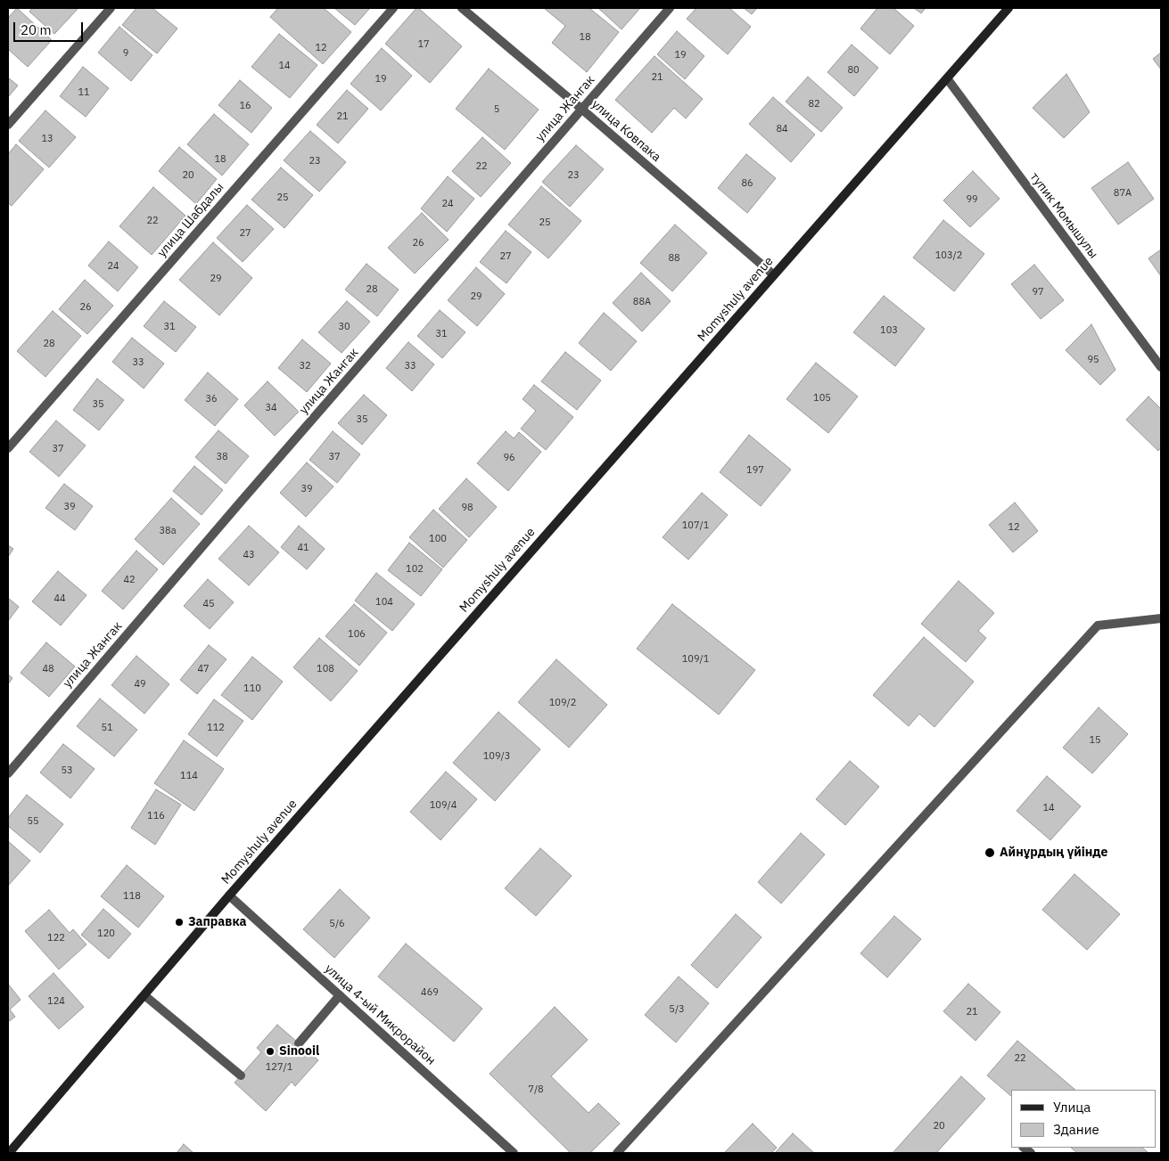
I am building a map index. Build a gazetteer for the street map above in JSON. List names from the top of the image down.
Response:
{
  "streets": {
    "main road": ["Momyshuly avenue"],
    "street": [
      "улица Жангак",
      "улица Ковпака",
      "тупик Момышулы",
      "улица Шабдалы",
      "улица 4-ый Микрорайон"
    ]
  },
  "crossings": [
    ["улица Жангак", "улица Ковпака"],
    ["улица Ковпака", "Momyshuly avenue"],
    ["тупик Момышулы", "Momyshuly avenue"],
    ["Momyshuly avenue", "улица 4-ый Микрорайон"]
  ],
  "places": ["Айнұрдың үйінде", "Заправка", "Sinooil"],
  "house_numbers": [
    "18",
    "17",
    "12",
    "9",
    "19",
    "14",
    "80",
    "21",
    "19",
    "11",
    "82",
    "16",
    "5",
    "21",
    "84",
    "13",
    "18",
    "23",
    "22",
    "20",
    "23",
    "86",
    "87А",
    "25",
    "99",
    "24",
    "22",
    "25",
    "27",
    "26",
    "103/2",
    "27",
    "88",
    "24",
    "29",
    "28",
    "97",
    "29",
    "88А",
    "26",
    "31",
    "30",
    "103",
    "31",
    "28",
    "95",
    "33",
    "32",
    "33",
    "105",
    "36",
    "35",
    "34",
    "35",
    "37",
    "38",
    "37",
    "96",
    "197",
    "39",
    "39",
    "98",
    "107/1",
    "12",
    "38а",
    "100",
    "41",
    "43",
    "102",
    "42",
    "44",
    "104",
    "45",
    "106",
    "109/1",
    "48",
    "47",
    "108",
    "49",
    "110",
    "109/2",
    "51",
    "112",
    "15",
    "109/3",
    "53",
    "114",
    "109/4",
    "14",
    "116",
    "55",
    "118",
    "5/6",
    "120",
    "122",
    "469",
    "124",
    "5/3",
    "21",
    "22",
    "127/1",
    "7/8",
    "20"
  ],
  "legend": ["Улица", "Здание"],
  "scale_bar": "20 m"
}
